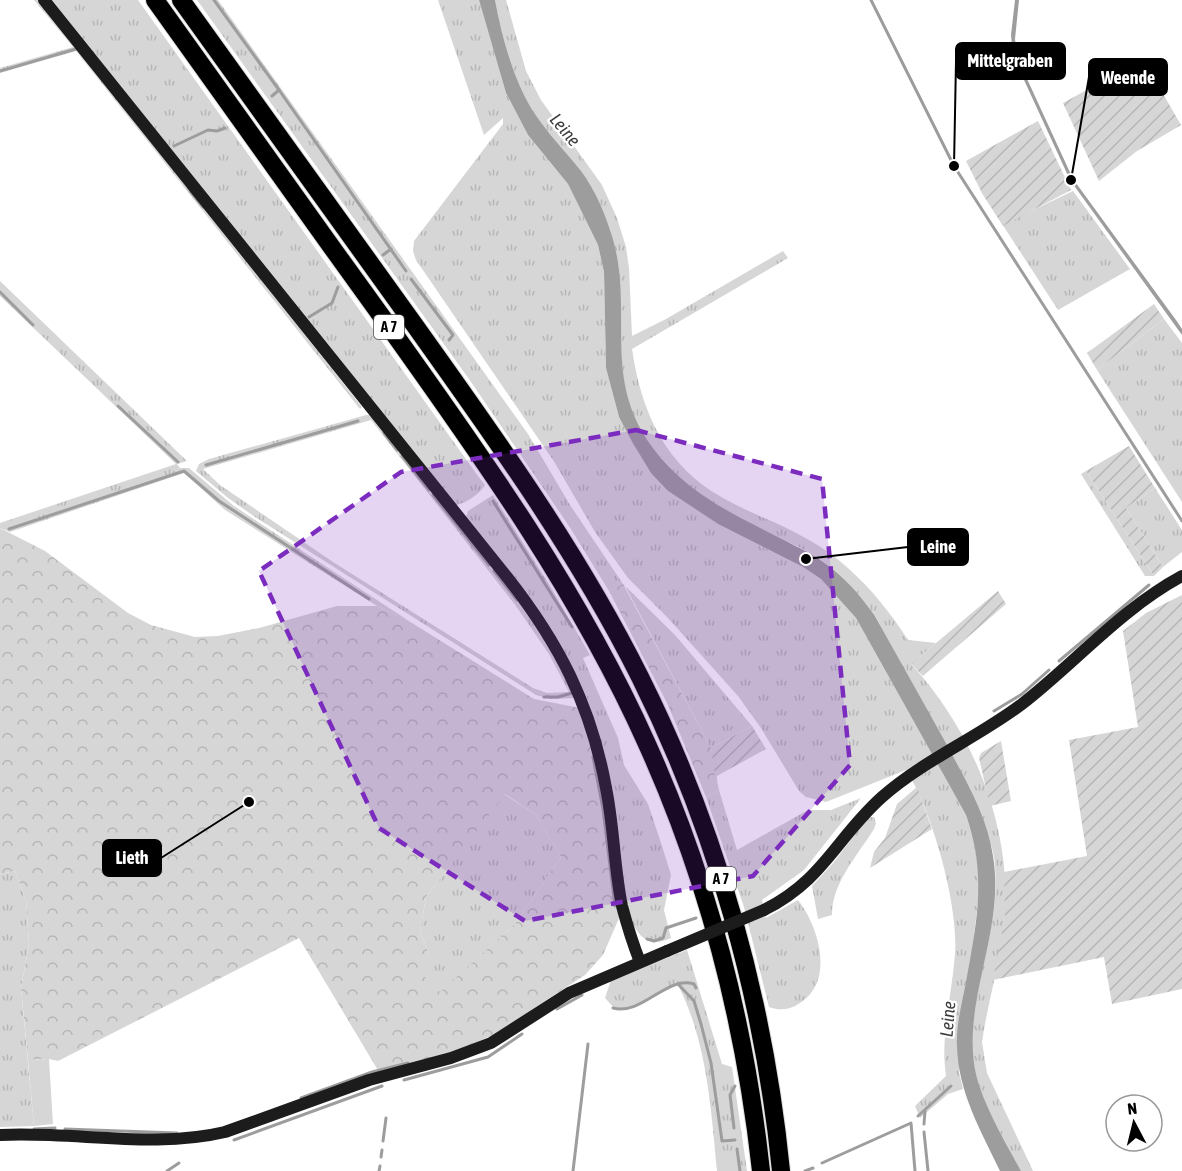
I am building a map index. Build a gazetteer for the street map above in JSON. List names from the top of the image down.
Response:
{
  "streets": {
    "highway": ["A 7"]
  },
  "water": ["Leine"],
  "places": [
    "Mittelgraben",
    "Weende",
    "Leine",
    "Lieth"
  ],
  "north": "top"
}
